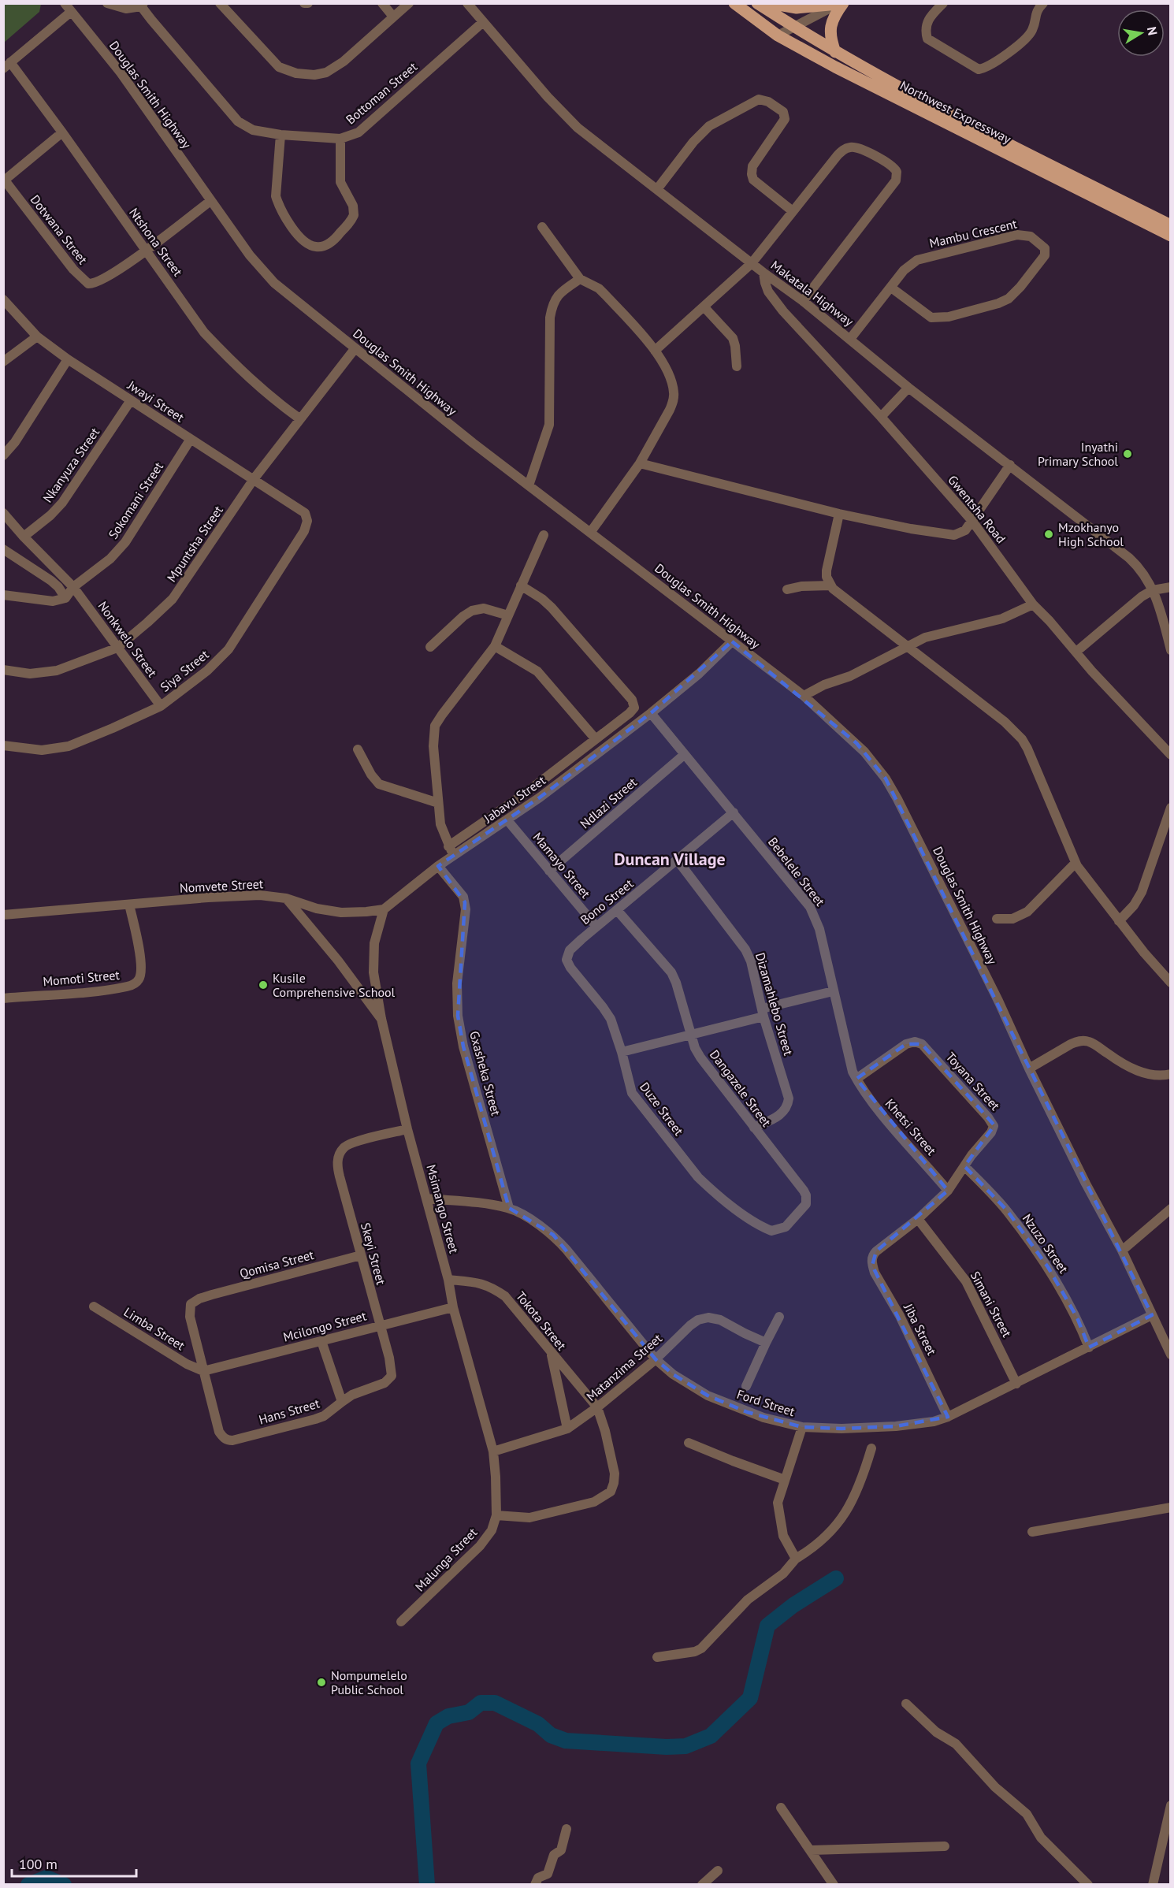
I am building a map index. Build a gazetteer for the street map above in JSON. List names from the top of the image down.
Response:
{
  "streets": {
    "main road": ["Northwest Expressway"],
    "street": [
      "Bottoman Street",
      "Douglas Smith Highway",
      "Dotwana Street",
      "Mambu Crescent",
      "Ntshona Street",
      "Makatala Highway",
      "Jwayi Street",
      "Nkanyuza Street",
      "Sokomani Street",
      "Gwentsha Road",
      "Mpuntsha Street",
      "Nonkwelo Street",
      "Siya Street",
      "Jabavu Street",
      "Ndlazi Street",
      "Mamayo Street",
      "Bebelele Street",
      "Nomvete Street",
      "Bono Street",
      "Momoti Street",
      "Dizamahlebo Street",
      "Gxasheka Street",
      "Toyana Street",
      "Dangazele Street",
      "Duze Street",
      "Khetsi Street",
      "Msimango Street",
      "Nzuzo Street",
      "Skeyi Street",
      "Qomisa Street",
      "Simani Street",
      "Tokota Street",
      "Mcilongo Street",
      "Limba Street",
      "Jiba Street",
      "Matanzima Street",
      "Ford Street",
      "Hans Street",
      "Malunga Street"
    ]
  },
  "crossings": [
    ["Bottoman Street", "Makatala Highway"],
    ["Douglas Smith Highway", "Mpuntsha Street"],
    ["Douglas Smith Highway", "Jabavu Street"],
    ["Douglas Smith Highway", "Ford Street"],
    ["Dotwana Street", "Ntshona Street"],
    ["Mambu Crescent", "Makatala Highway"],
    ["Ntshona Street", "Mpuntsha Street"],
    ["Makatala Highway", "Gwentsha Road"],
    ["Jwayi Street", "Nkanyuza Street"],
    ["Jwayi Street", "Sokomani Street"],
    ["Jwayi Street", "Mpuntsha Street"],
    ["Jwayi Street", "Siya Street"],
    ["Nkanyuza Street", "Nonkwelo Street"],
    ["Sokomani Street", "Nonkwelo Street"],
    ["Mpuntsha Street", "Nonkwelo Street"],
    ["Nonkwelo Street", "Siya Street"],
    ["Jabavu Street", "Mamayo Street"],
    ["Jabavu Street", "Bebelele Street"],
    ["Jabavu Street", "Gxasheka Street"],
    ["Jabavu Street", "Msimango Street"],
    ["Ndlazi Street", "Mamayo Street"],
    ["Ndlazi Street", "Bebelele Street"],
    ["Mamayo Street", "Bono Street"],
    ["Bebelele Street", "Bono Street"],
    ["Bebelele Street", "Toyana Street"],
    ["Bebelele Street", "Khetsi Street"],
    ["Nomvete Street", "Momoti Street"],
    ["Bono Street", "Dizamahlebo Street"],
    ["Bono Street", "Dangazele Street"],
    ["Bono Street", "Duze Street"],
    ["Dizamahlebo Street", "Dangazele Street"],
    ["Gxasheka Street", "Ford Street"],
    ["Toyana Street", "Khetsi Street"],
    ["Toyana Street", "Nzuzo Street"],
    ["Toyana Street", "Simani Street"],
    ["Toyana Street", "Jiba Street"],
    ["Dangazele Street", "Duze Street"],
    ["Msimango Street", "Skeyi Street"],
    ["Msimango Street", "Tokota Street"],
    ["Msimango Street", "Mcilongo Street"],
    ["Msimango Street", "Matanzima Street"],
    ["Msimango Street", "Ford Street"],
    ["Msimango Street", "Malunga Street"],
    ["Nzuzo Street", "Ford Street"],
    ["Skeyi Street", "Qomisa Street"],
    ["Skeyi Street", "Mcilongo Street"],
    ["Skeyi Street", "Hans Street"],
    ["Qomisa Street", "Limba Street"],
    ["Simani Street", "Ford Street"],
    ["Tokota Street", "Matanzima Street"],
    ["Mcilongo Street", "Limba Street"],
    ["Limba Street", "Hans Street"],
    ["Jiba Street", "Ford Street"],
    ["Matanzima Street", "Ford Street"]
  ],
  "districts": ["Duncan Village"],
  "places": [
    "Inyathi Primary School",
    "Mzokhanyo High School",
    "Kusile Comprehensive School",
    "Nompumelelo Public School"
  ],
  "scale_bar": "100 m",
  "north": "right"
}
